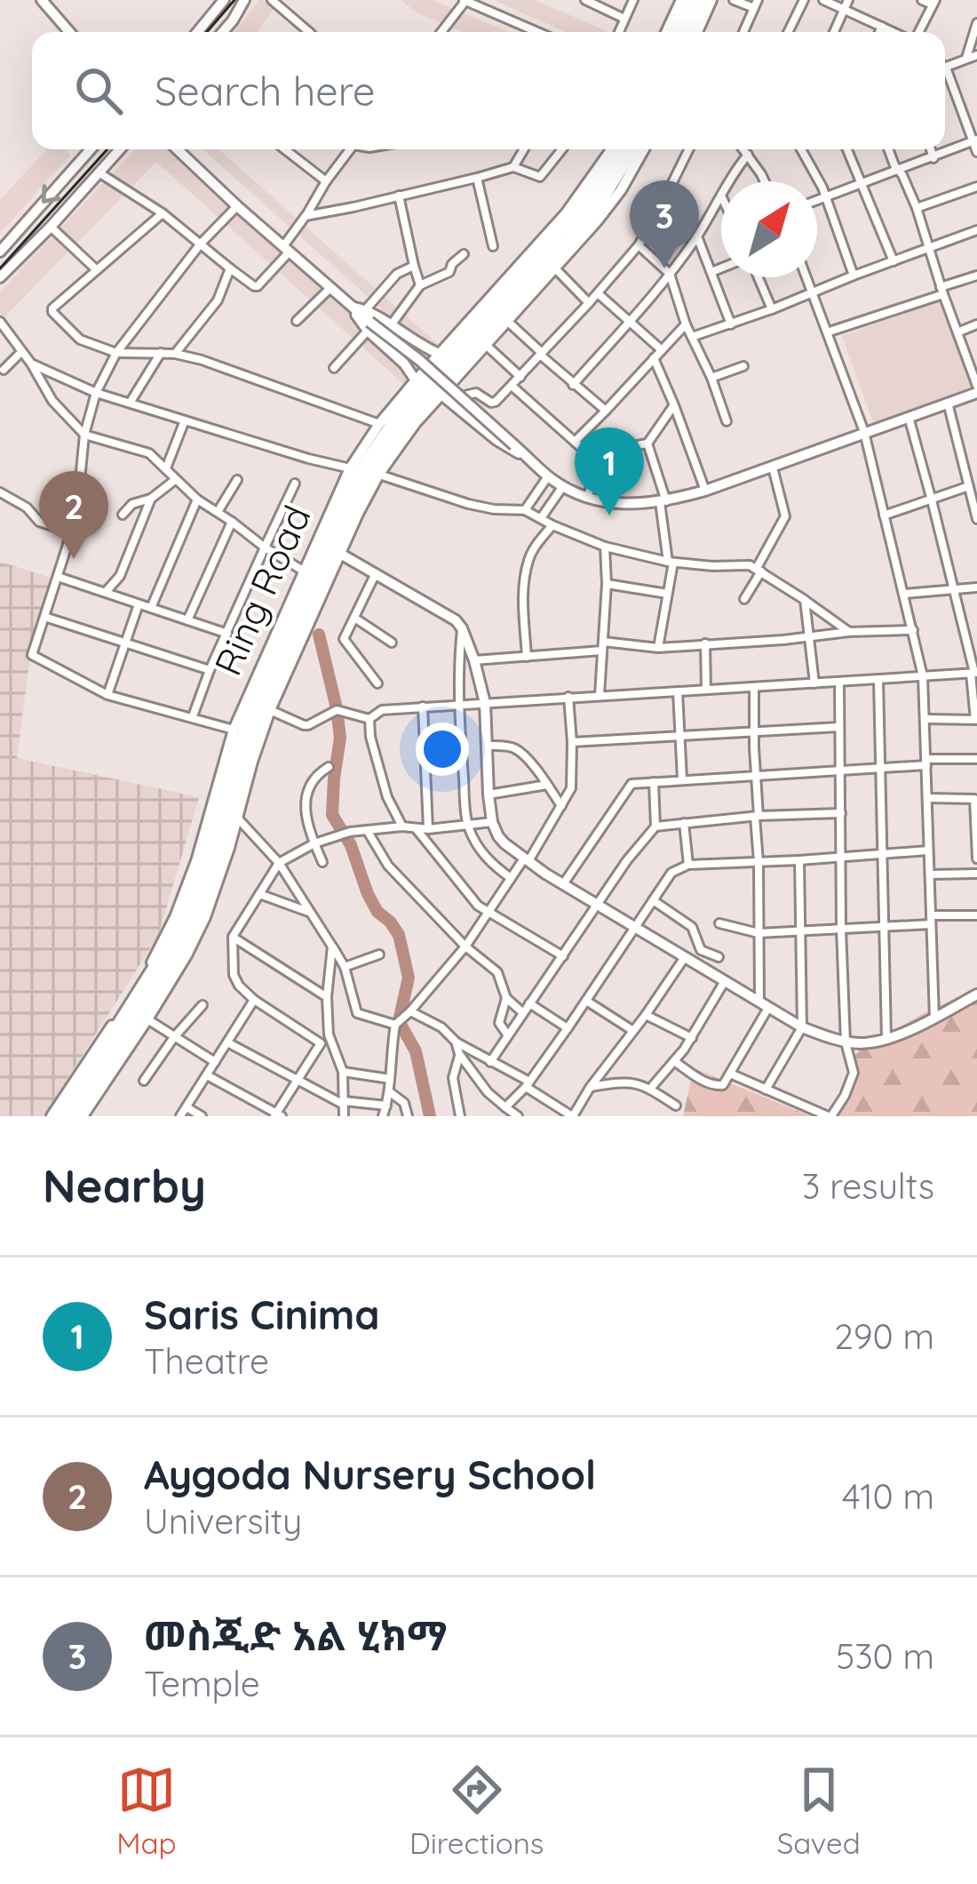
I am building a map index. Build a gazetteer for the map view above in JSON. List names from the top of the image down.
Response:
{
  "streets": {
    "highway": ["Ring Road"]
  },
  "north": "top right",
  "page": {
    "search": "Search here",
    "pins": ["3", "1", "2"],
    "heading": ["Nearby", "3 results"],
    "list": [
      {
        "mark": "1",
        "name": "Saris Cinima",
        "note": "Theatre",
        "value": "290 m"
      },
      {
        "mark": "2",
        "name": "Aygoda Nursery School",
        "note": "University",
        "value": "410 m"
      },
      {
        "mark": "3",
        "name": "መስጂድ አል ሂክማ",
        "note": "Temple",
        "value": "530 m"
      }
    ],
    "nav": ["Map", "Directions", "Saved"]
  }
}
